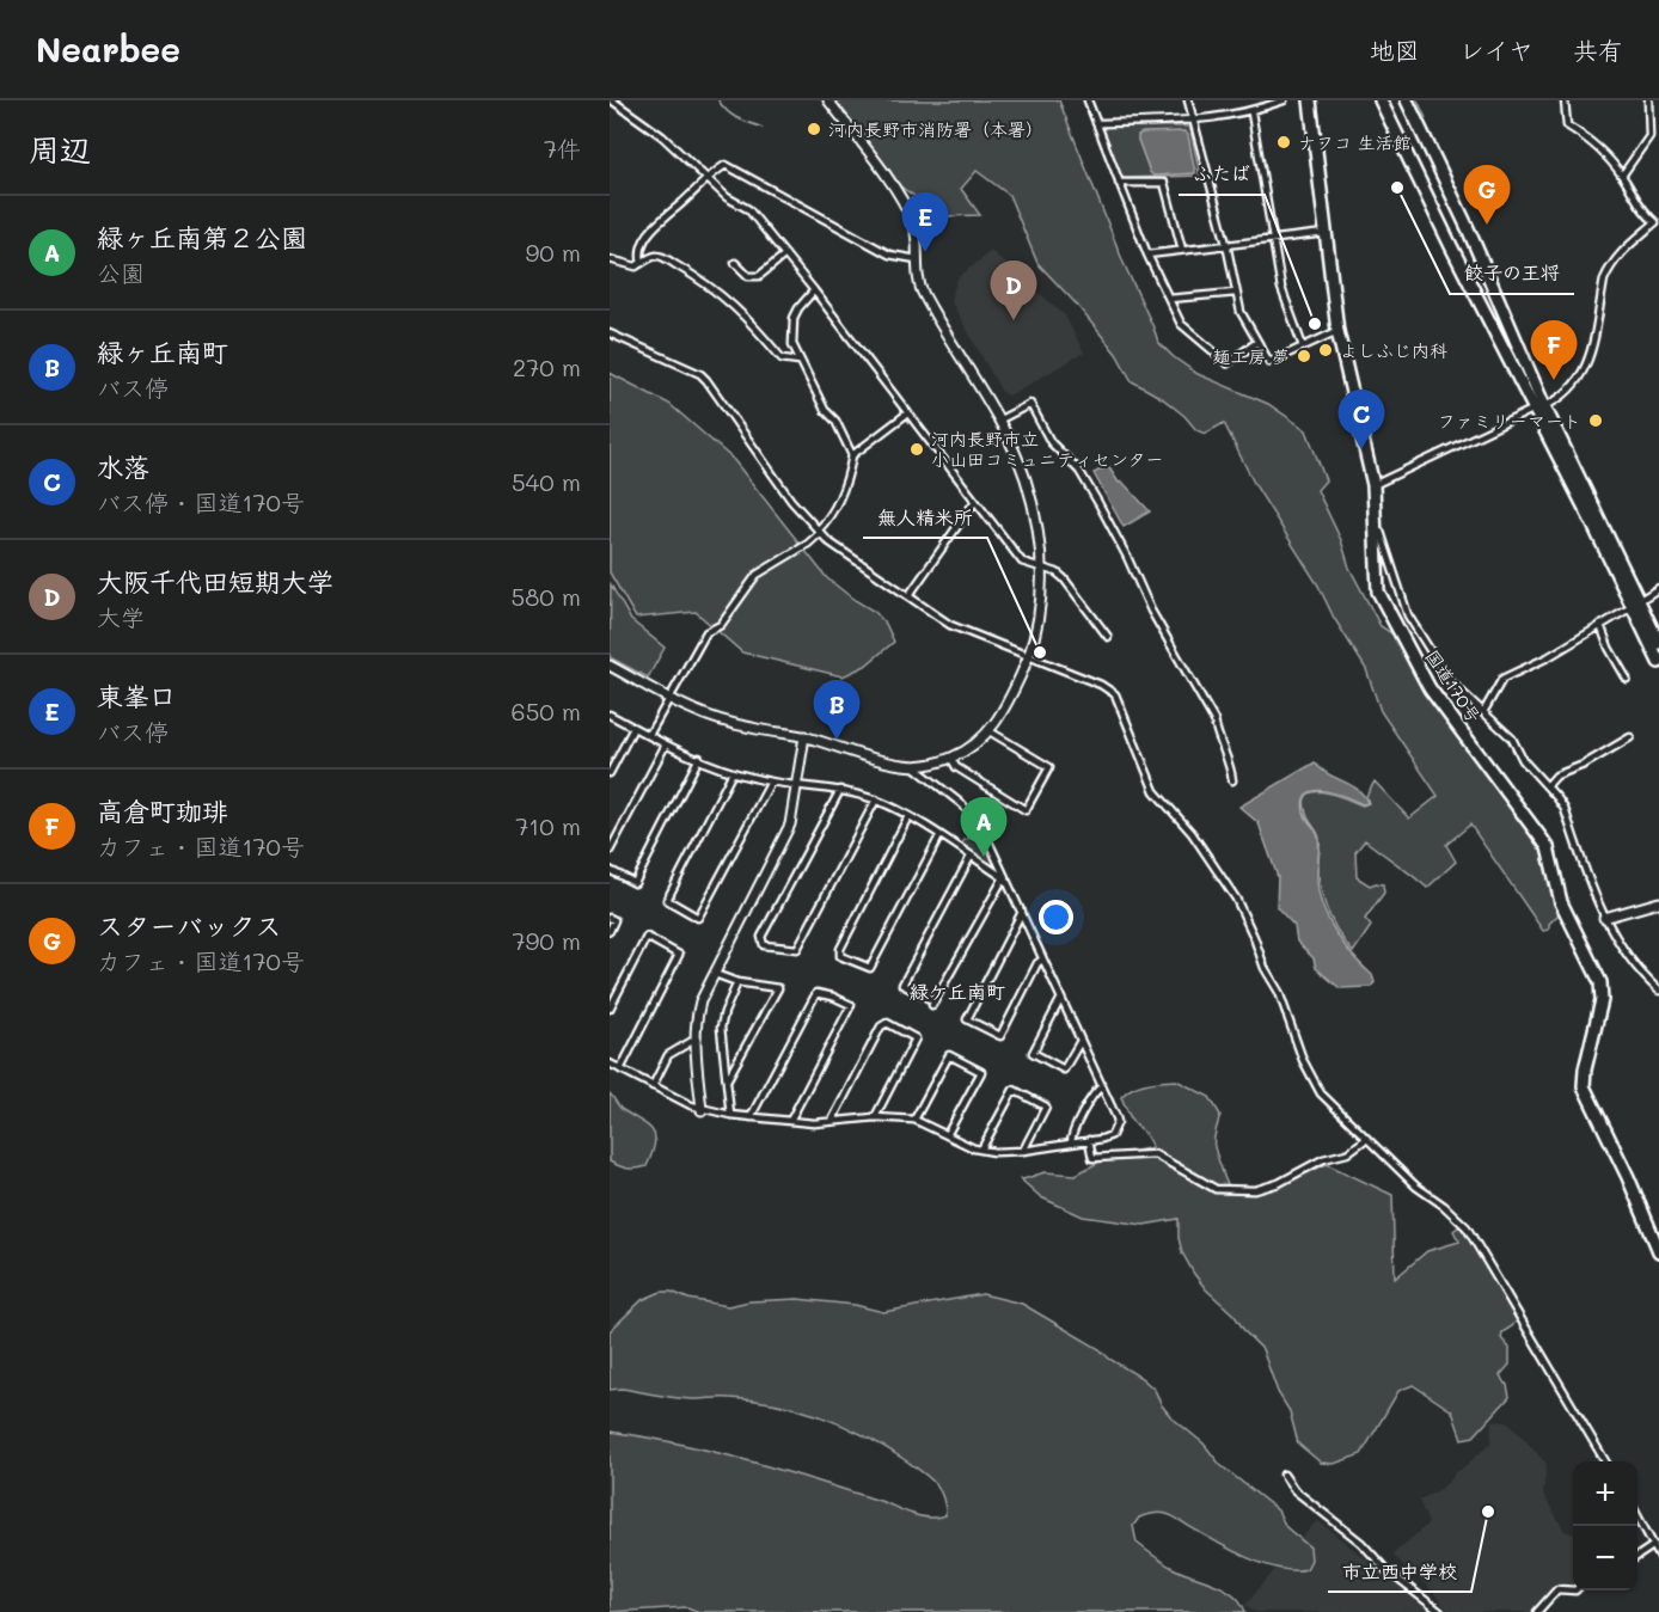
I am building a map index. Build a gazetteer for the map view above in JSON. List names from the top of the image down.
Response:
{
  "streets": {
    "highway": ["国道170号"]
  },
  "districts": ["緑ケ丘南町"],
  "places": [
    "河内長野市消防署（本署）",
    "ナフコ 生活館",
    "餃子の王将",
    "ふたば",
    "よしふじ内科",
    "麺工房 夢",
    "ファミリーマート",
    "河内長野市立 小山田コミュニティセンター",
    "無人精米所",
    "市立西中学校"
  ],
  "page": {
    "header": "Nearbee",
    "nav": ["地図", "レイヤ", "共有"],
    "heading": ["周辺", "7件"],
    "pins": [
      "G",
      "E",
      "D",
      "F",
      "C",
      "B",
      "A"
    ],
    "list": [
      {
        "mark": "A",
        "name": "緑ヶ丘南第２公園",
        "note": "公園",
        "value": "90 m"
      },
      {
        "mark": "B",
        "name": "緑ヶ丘南町",
        "note": "バス停",
        "value": "270 m"
      },
      {
        "mark": "C",
        "name": "水落",
        "note": "バス停 · 国道170号",
        "value": "540 m"
      },
      {
        "mark": "D",
        "name": "大阪千代田短期大学",
        "note": "大学",
        "value": "580 m"
      },
      {
        "mark": "E",
        "name": "東峯口",
        "note": "バス停",
        "value": "650 m"
      },
      {
        "mark": "F",
        "name": "高倉町珈琲",
        "note": "カフェ · 国道170号",
        "value": "710 m"
      },
      {
        "mark": "G",
        "name": "スターバックス",
        "note": "カフェ · 国道170号",
        "value": "790 m"
      }
    ],
    "map_buttons": ["+", "−"]
  }
}
